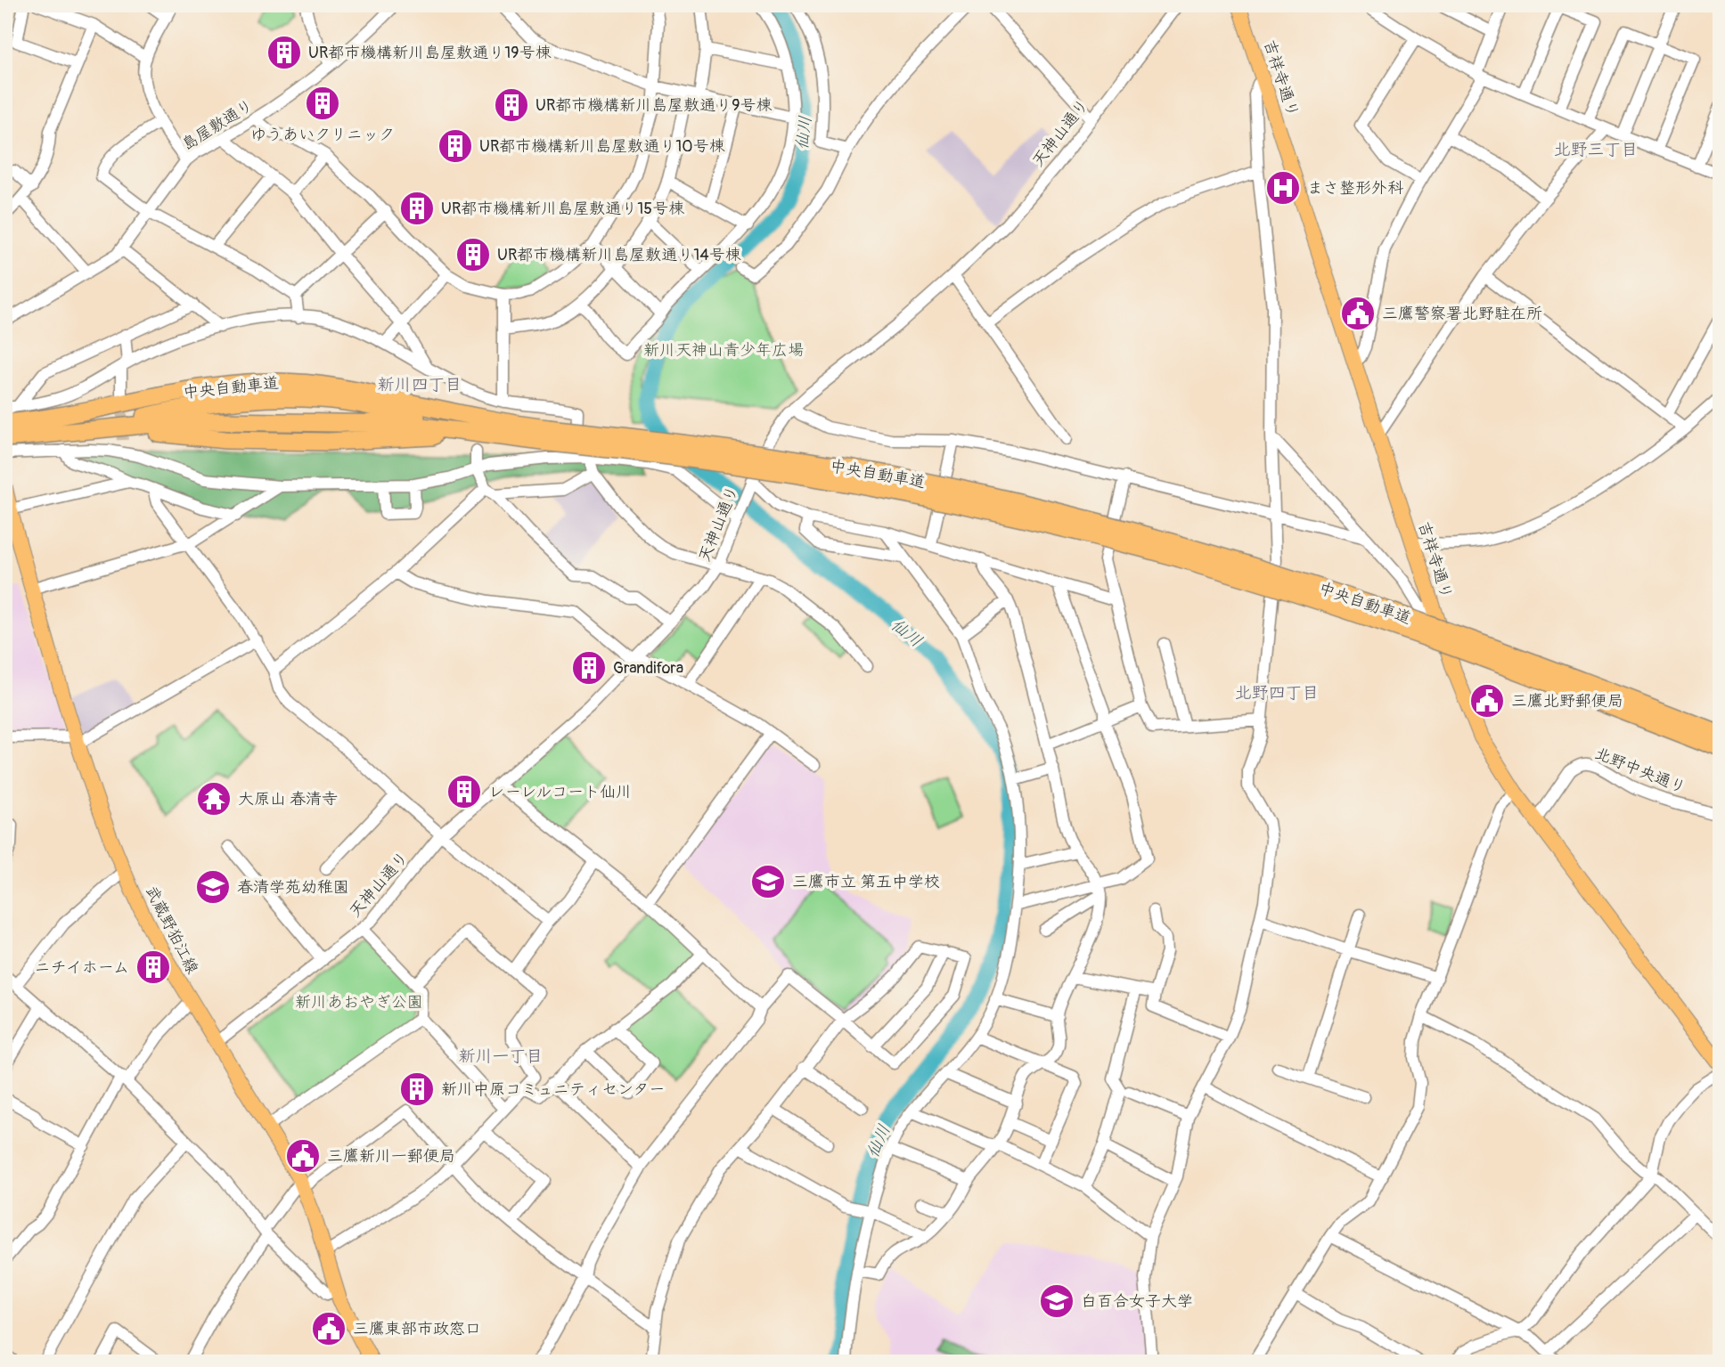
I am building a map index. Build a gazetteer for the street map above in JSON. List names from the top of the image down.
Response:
{
  "streets": {
    "highway": ["中央自動車道"],
    "main road": ["吉祥寺通り", "武蔵野狛江線"],
    "street": ["島屋敷通り", "天神山通り", "北野中央通り"]
  },
  "crossings": [
    ["吉祥寺通り", "北野中央通り"],
    ["天神山通り", "武蔵野狛江線"]
  ],
  "districts": [
    "北野三丁目",
    "新川四丁目",
    "北野四丁目",
    "新川一丁目"
  ],
  "water": ["仙川"],
  "parks": ["新川天神山青少年広場", "新川あおやぎ公園"],
  "places": {
    "building": [
      "UR都市機構新川島屋敷通り19号棟",
      "ゆうあいクリニック",
      "UR都市機構新川島屋敷通り9号棟",
      "UR都市機構新川島屋敷通り10号棟",
      "UR都市機構新川島屋敷通り15号棟",
      "UR都市機構新川島屋敷通り14号棟",
      "Grandifora",
      "レーレルコート仙川",
      "ニチイホーム",
      "新川中原コミュニティセンター"
    ],
    "hospital": ["まさ整形外科"],
    "public building": [
      "三鷹警察署北野駐在所",
      "三鷹北野郵便局",
      "三鷹新川一郵便局",
      "三鷹東部市政窓口"
    ],
    "temple": ["大原山 春清寺"],
    "school or university": ["三鷹市立 第五中学校", "春清学苑幼稚園", "白百合女子大学"]
  }
}
